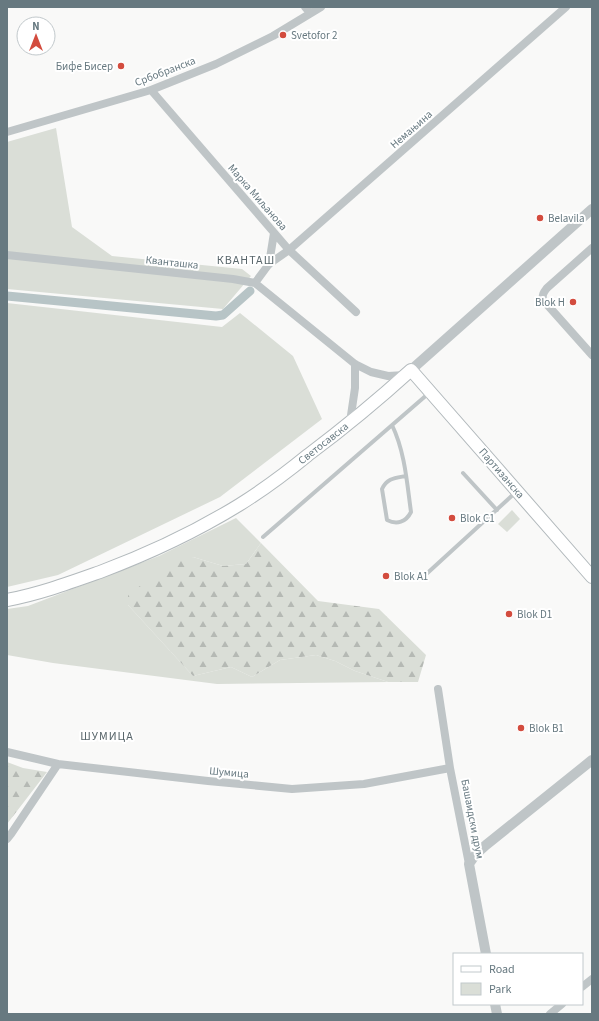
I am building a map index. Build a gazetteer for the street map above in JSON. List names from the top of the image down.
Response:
{
  "streets": {
    "main road": ["Светосавска", "Партизанска"],
    "street": [
      "Србобранска",
      "Немањина",
      "Марка Миљанова",
      "Кванташка",
      "Шумица",
      "Башаидски друм"
    ]
  },
  "crossings": [
    ["Србобранска", "Марка Миљанова"],
    ["Немањина", "Марка Миљанова"],
    ["Немањина", "Кванташка"],
    ["Кванташка", "Светосавска"],
    ["Кванташка", "Партизанска"],
    ["Светосавска", "Партизанска"],
    ["Шумица", "Башаидски друм"]
  ],
  "districts": ["КВАНТАШ", "ШУМИЦА"],
  "places": [
    "Svetofor 2",
    "Бифе Бисер",
    "Belavila",
    "Blok H",
    "Blok C1",
    "Blok A1",
    "Blok D1",
    "Blok B1"
  ],
  "legend": ["Road", "Park"],
  "north": "top"
}
